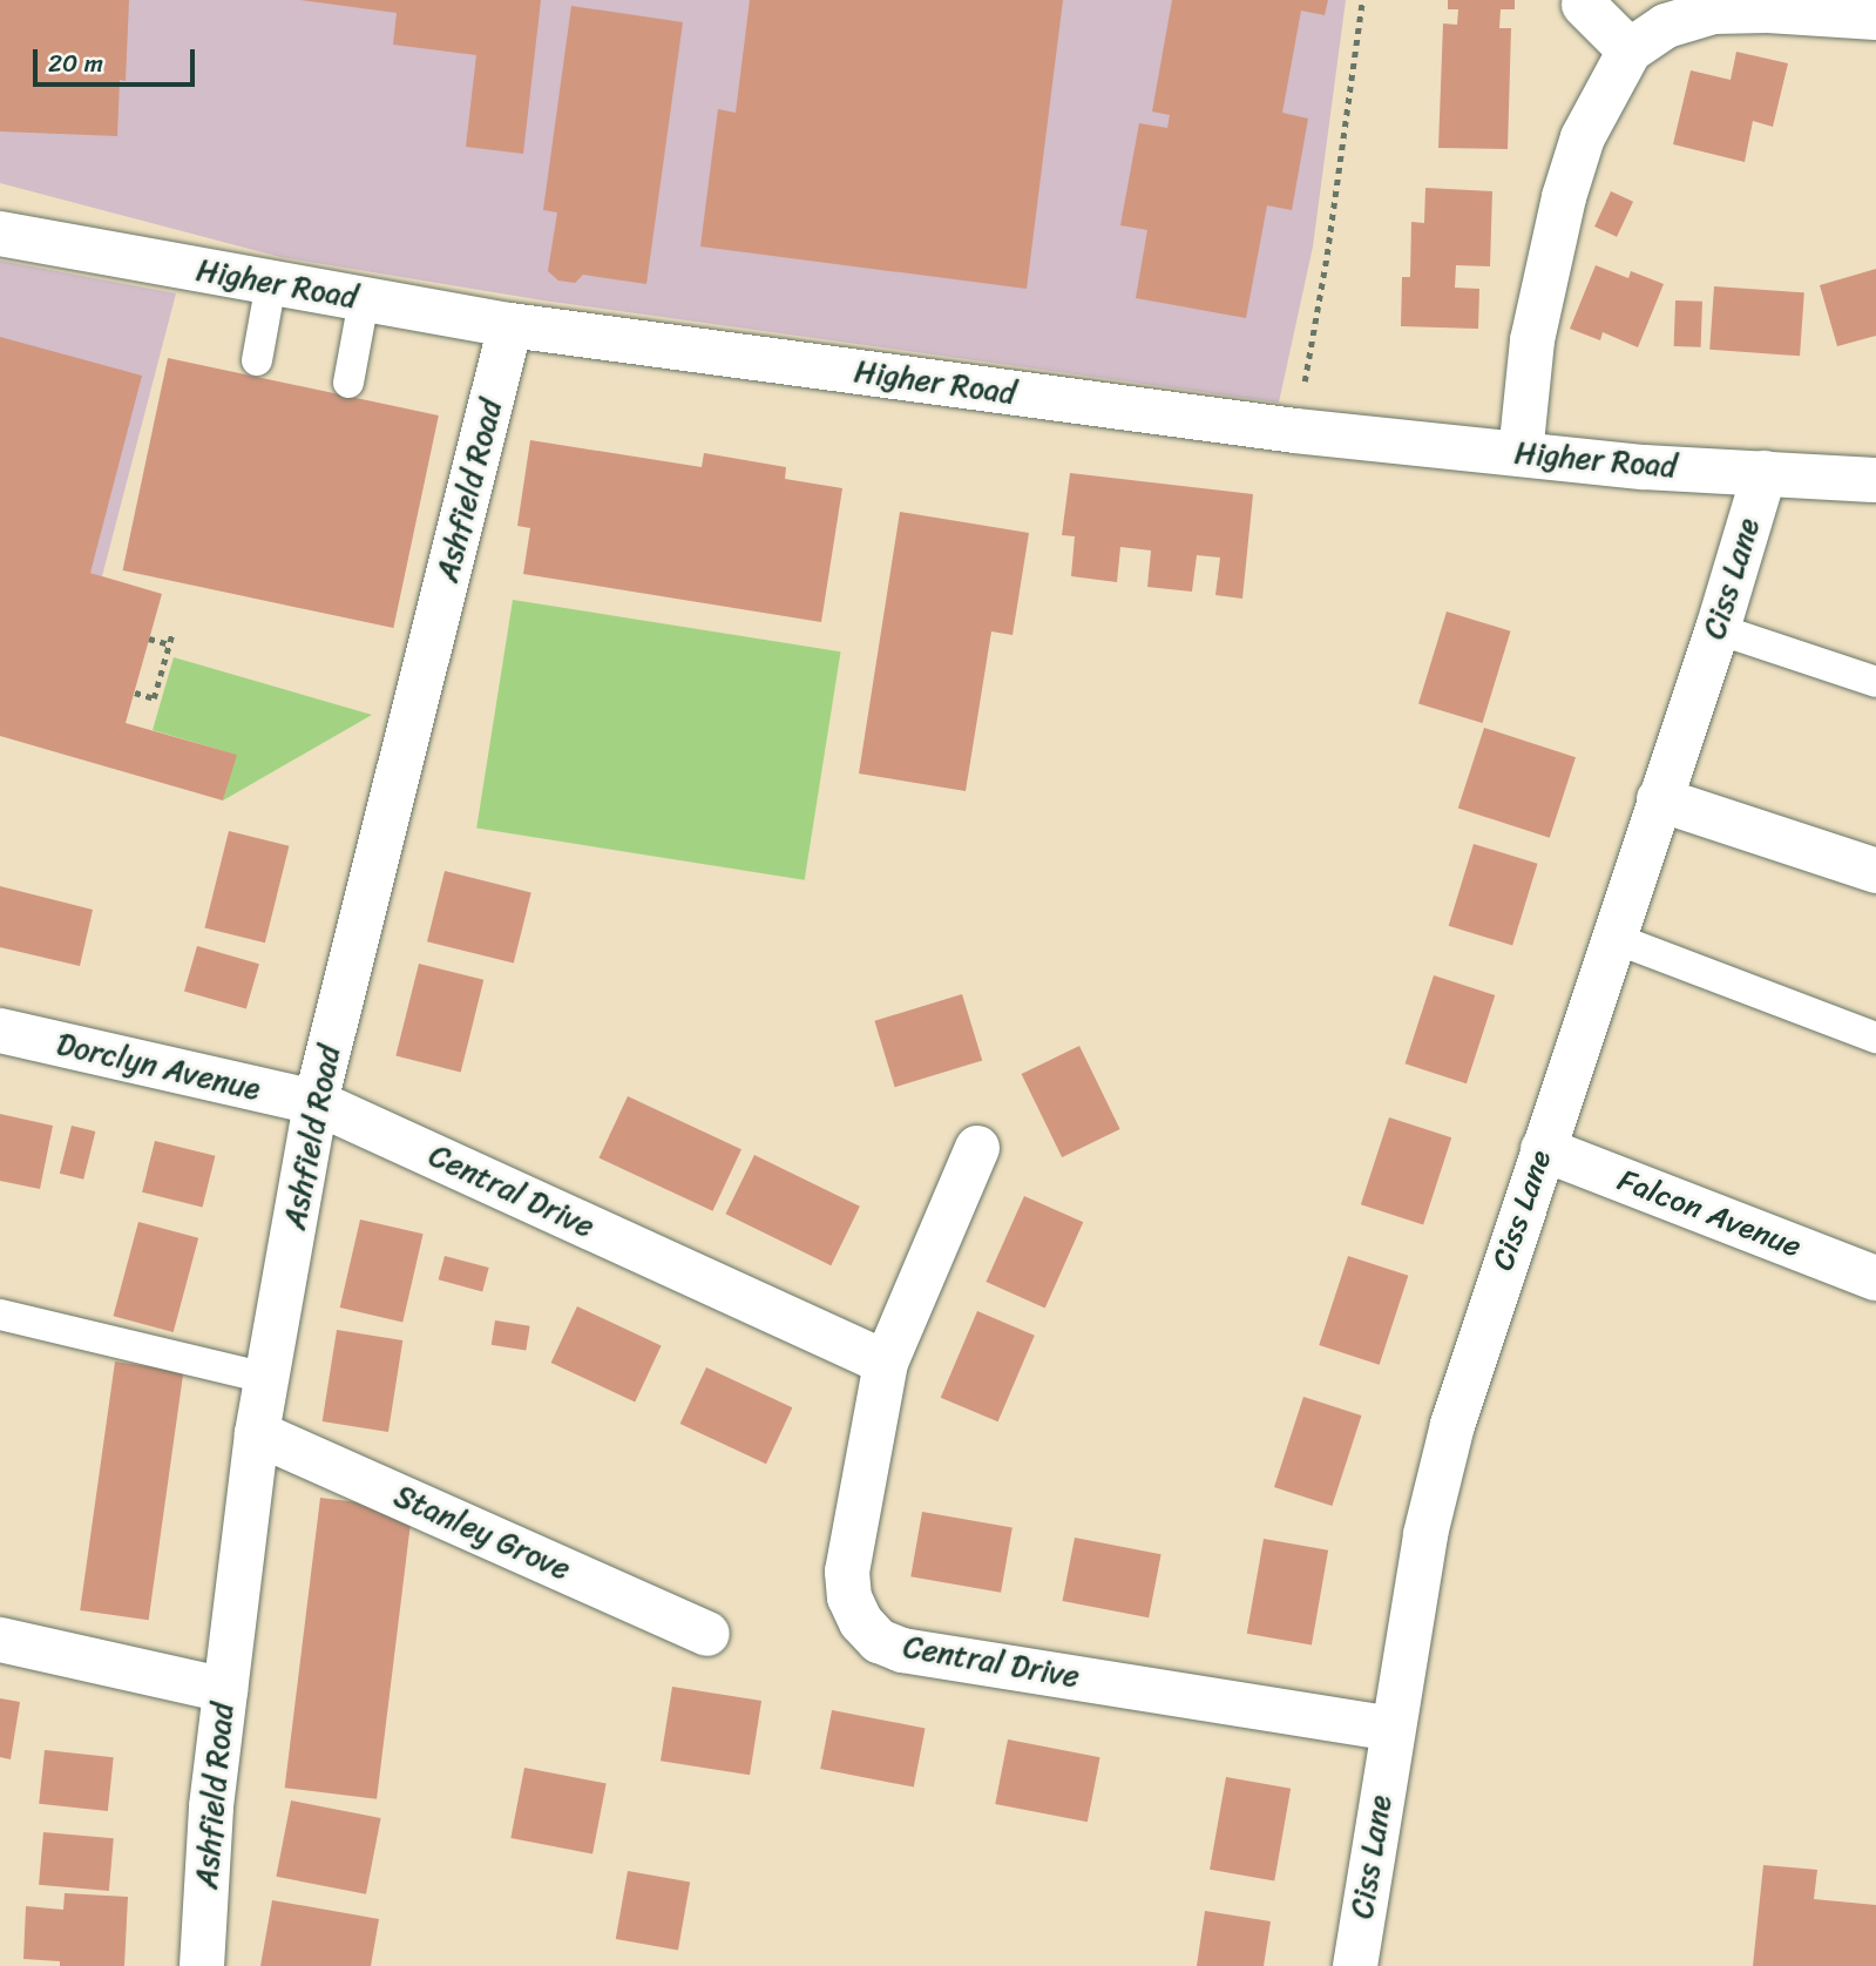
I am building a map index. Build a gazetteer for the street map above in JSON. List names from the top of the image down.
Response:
{
  "streets": {
    "street": [
      "Higher Road",
      "Ashfield Road",
      "Ciss Lane",
      "Dorclyn Avenue",
      "Central Drive",
      "Falcon Avenue",
      "Stanley Grove"
    ]
  },
  "crossings": [
    ["Higher Road", "Ashfield Road"],
    ["Higher Road", "Ciss Lane"],
    ["Ashfield Road", "Dorclyn Avenue"],
    ["Ashfield Road", "Central Drive"],
    ["Ashfield Road", "Stanley Grove"],
    ["Ciss Lane", "Central Drive"],
    ["Ciss Lane", "Falcon Avenue"],
    ["Dorclyn Avenue", "Central Drive"]
  ],
  "scale_bar": "20 m"
}
